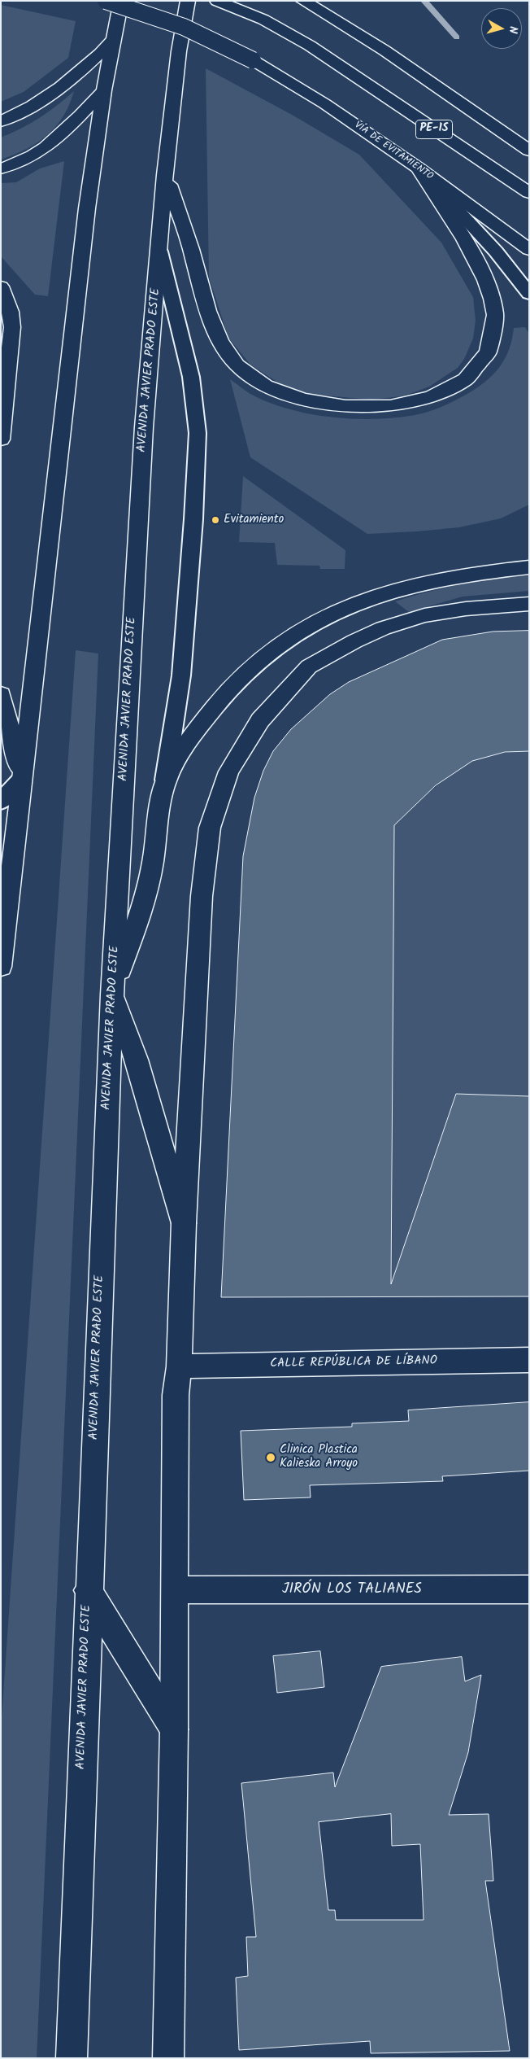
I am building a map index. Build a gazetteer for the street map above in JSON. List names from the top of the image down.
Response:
{
  "streets": {
    "main road": [
      "PE-1S",
      "VÍA DE EVITAMIENTO",
      "AVENIDA JAVIER PRADO ESTE",
      "CALLE REPÚBLICA DE LÍBANO",
      "JIRÓN LOS TALIANES"
    ]
  },
  "places": ["Evitamiento", "Clinica Plastica Kalieska Arroyo"],
  "north": "right"
}
